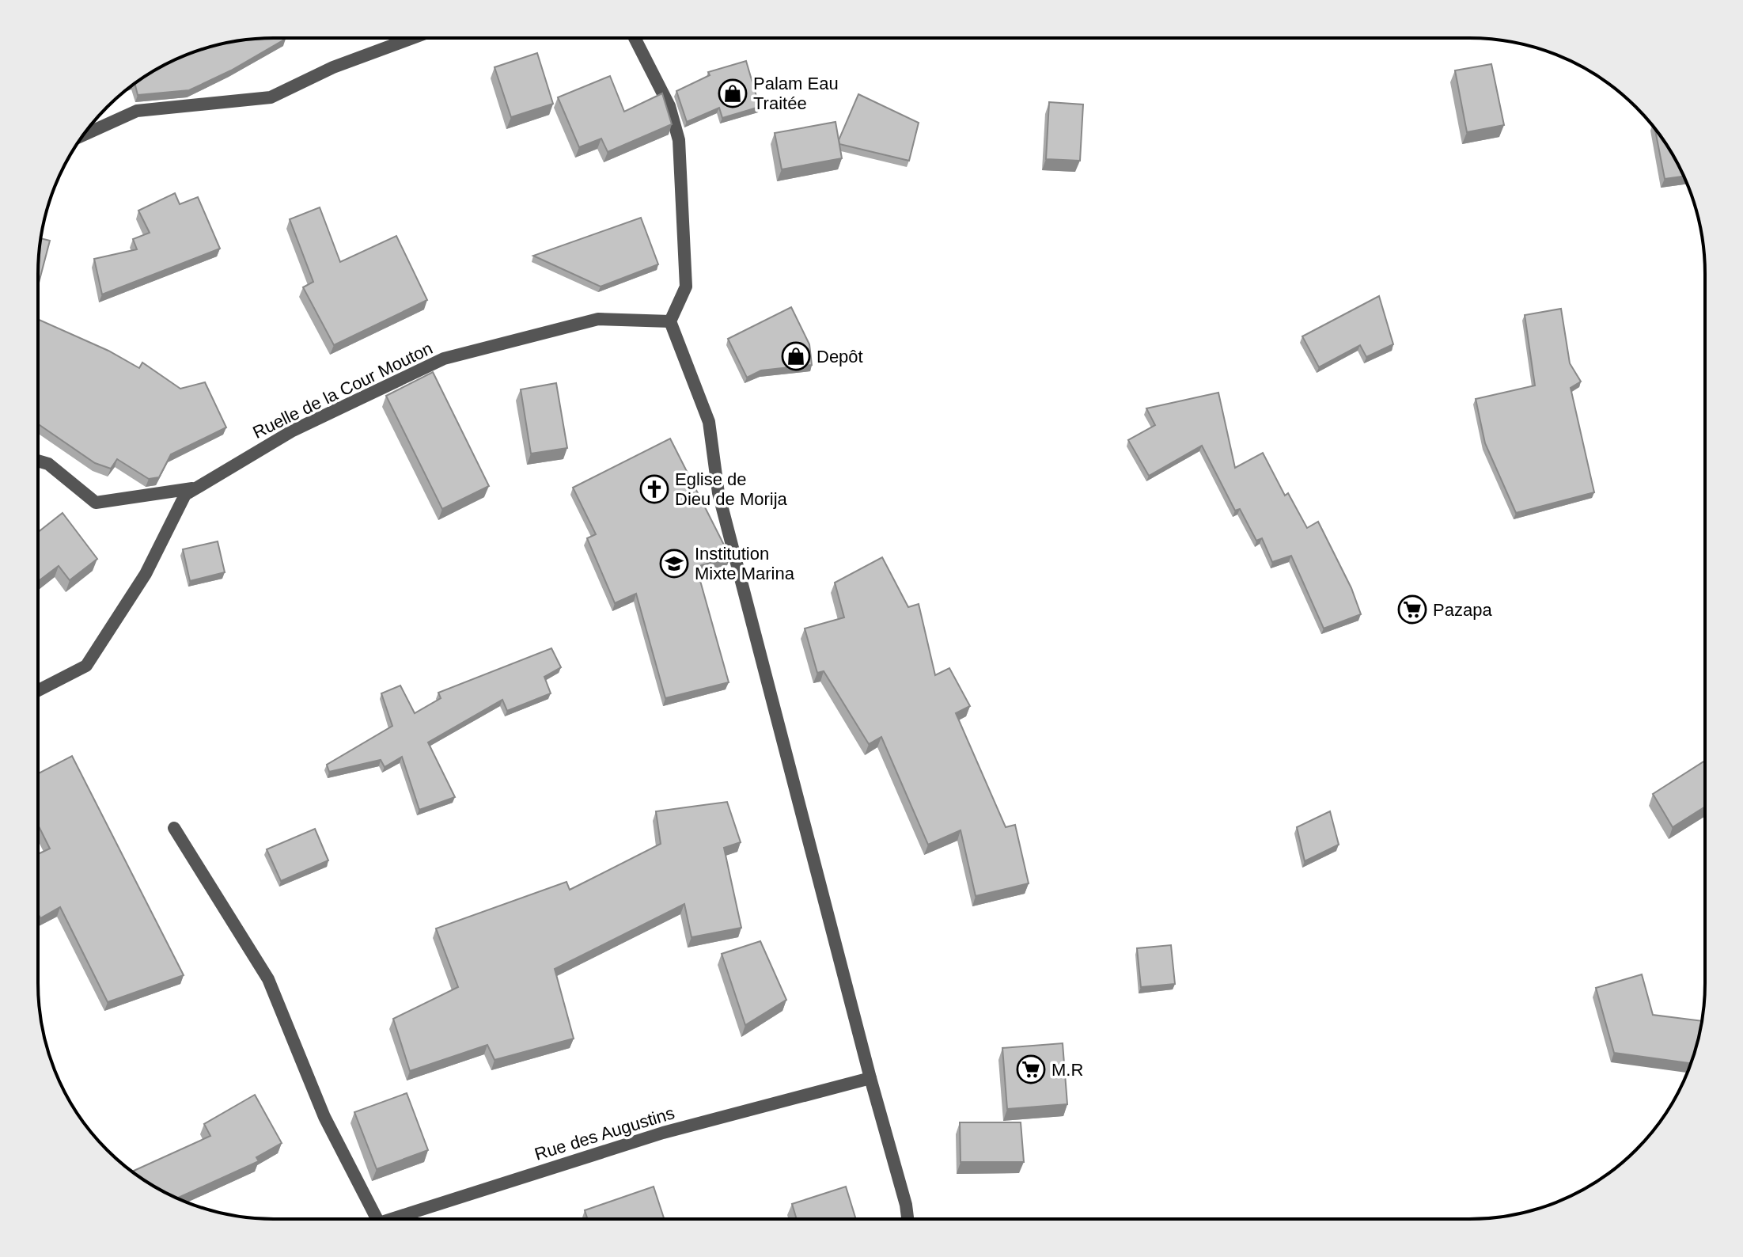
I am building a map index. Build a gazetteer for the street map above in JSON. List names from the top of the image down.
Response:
{
  "streets": {
    "street": ["Ruelle de la Cour Mouton", "Rue des Augustins"]
  },
  "places": {
    "shop": ["Palam Eau Traitée", "Depôt"],
    "church": ["Eglise de Dieu de Morija"],
    "school or university": ["Institution Mixte Marina"],
    "supermarket": ["Pazapa", "M.R"]
  }
}
